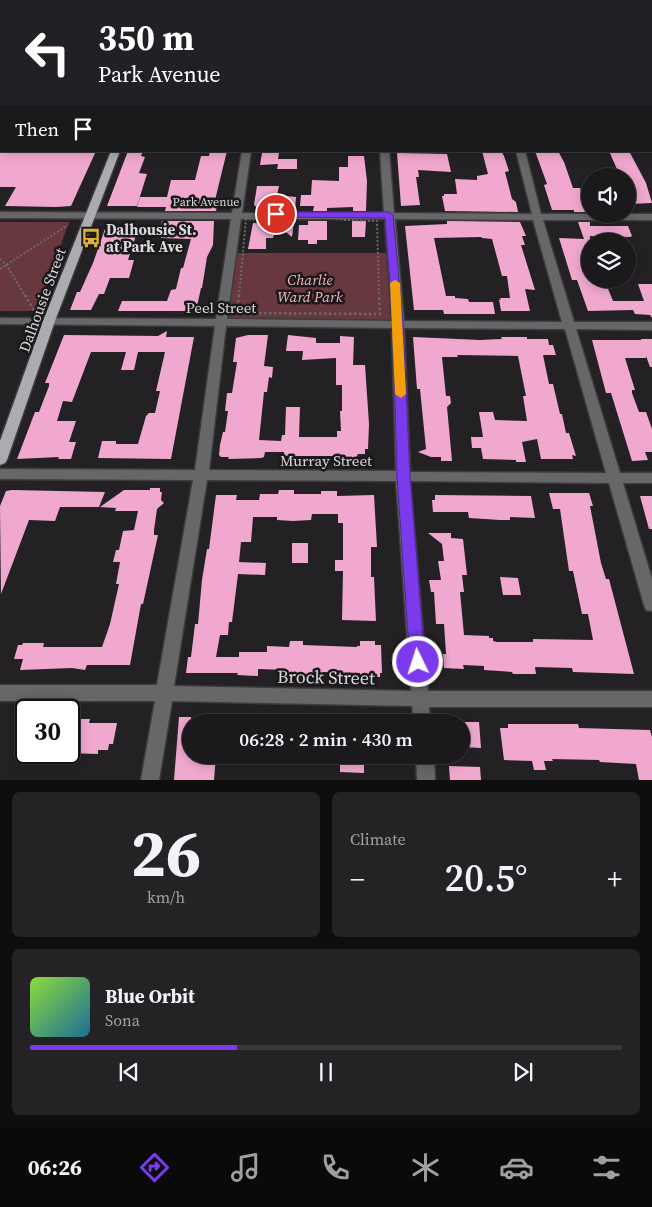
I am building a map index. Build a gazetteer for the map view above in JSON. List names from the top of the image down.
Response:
{
  "streets": {
    "main road": ["Dalhousie Street"],
    "street": [
      "Park Avenue",
      "Peel Street",
      "Murray Street",
      "Brock Street"
    ]
  },
  "crossings": [
    ["Park Avenue", "Dalhousie Street"],
    ["Dalhousie Street", "Peel Street"]
  ],
  "parks": ["Charlie Ward Park"],
  "places": {
    "bus stop": ["Dalhousie St. at Park Ave"]
  },
  "page": {
    "turn": ["350 m", "Park Avenue"],
    "then": "Then",
    "limit": "30",
    "trip": "06:28 · 2 min · 430 m",
    "tile": [
      ["26", "km/h"],
      "Climate"
    ],
    "heat": ["−", "20.5°", "+"],
    "song": ["Blue Orbit", "Sona"],
    "tabs": "06:26"
  }
}
